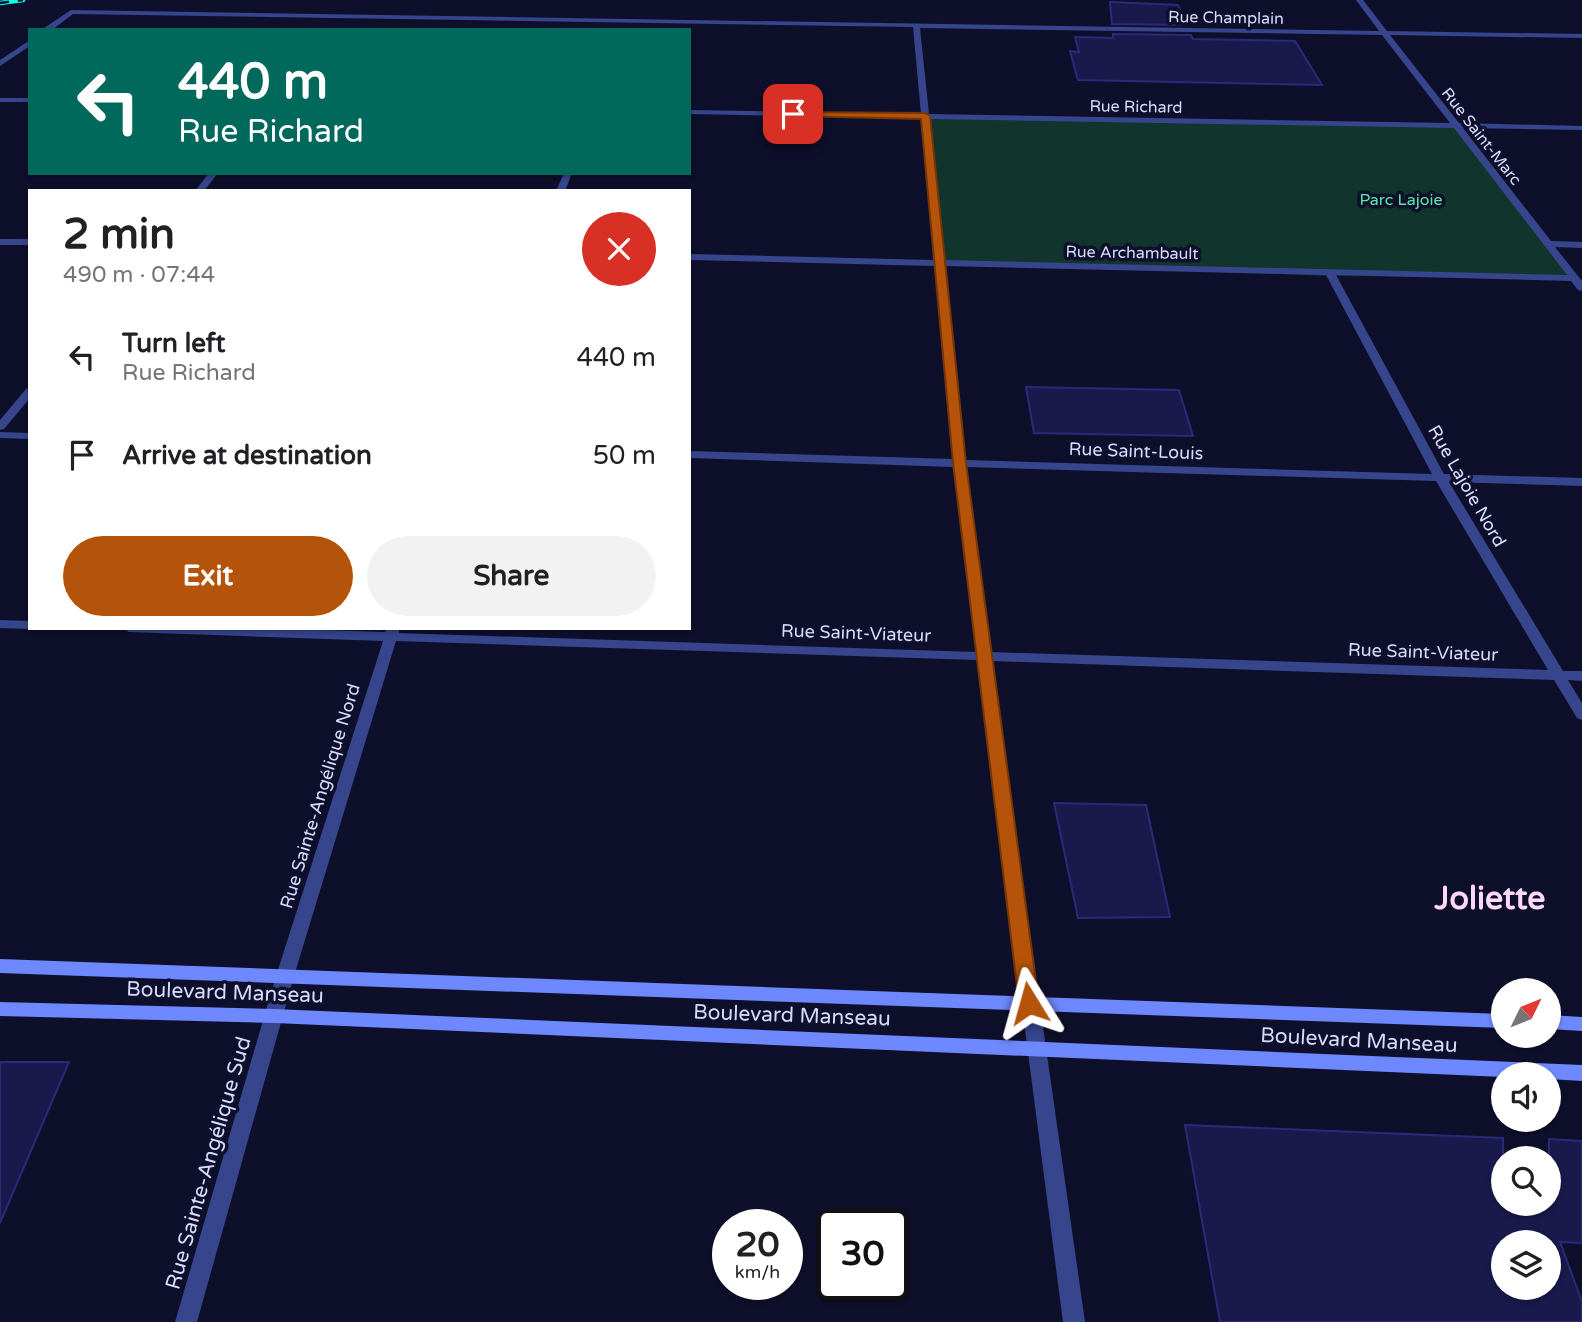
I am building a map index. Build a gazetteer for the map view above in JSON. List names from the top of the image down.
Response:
{
  "streets": {
    "main road": ["Boulevard Manseau"],
    "street": [
      "Rue Champlain",
      "Rue Richard",
      "Rue Saint-Marc",
      "Rue Archambault",
      "Rue Saint-Louis",
      "Rue Lajoie Nord",
      "Rue Saint-Viateur",
      "Rue Sainte-Angélique Nord",
      "Rue Sainte-Angélique Sud"
    ]
  },
  "crossings": [
    ["Rue Champlain", "Rue Saint-Marc"],
    ["Rue Richard", "Rue Saint-Marc"],
    ["Rue Saint-Marc", "Rue Archambault"],
    ["Rue Archambault", "Rue Lajoie Nord"],
    ["Rue Saint-Louis", "Rue Lajoie Nord"],
    ["Rue Lajoie Nord", "Rue Saint-Viateur"],
    ["Rue Saint-Viateur", "Rue Sainte-Angélique Nord"],
    ["Rue Sainte-Angélique Nord", "Boulevard Manseau"],
    ["Rue Sainte-Angélique Nord", "Rue Sainte-Angélique Sud"],
    ["Boulevard Manseau", "Rue Sainte-Angélique Sud"]
  ],
  "districts": ["Joliette"],
  "parks": ["Parc Lajoie"],
  "north": "top right",
  "page": {
    "turn": ["440 m", "Rue Richard"],
    "heading": ["2 min", "490 m · 07:44"],
    "list": [
      {
        "name": "Turn left",
        "note": "Rue Richard",
        "value": "440 m"
      },
      {
        "name": "Arrive at destination",
        "value": "50 m"
      }
    ],
    "buttons": ["Exit", "Share"],
    "speed": "20 km/h",
    "limit": "30"
  }
}
